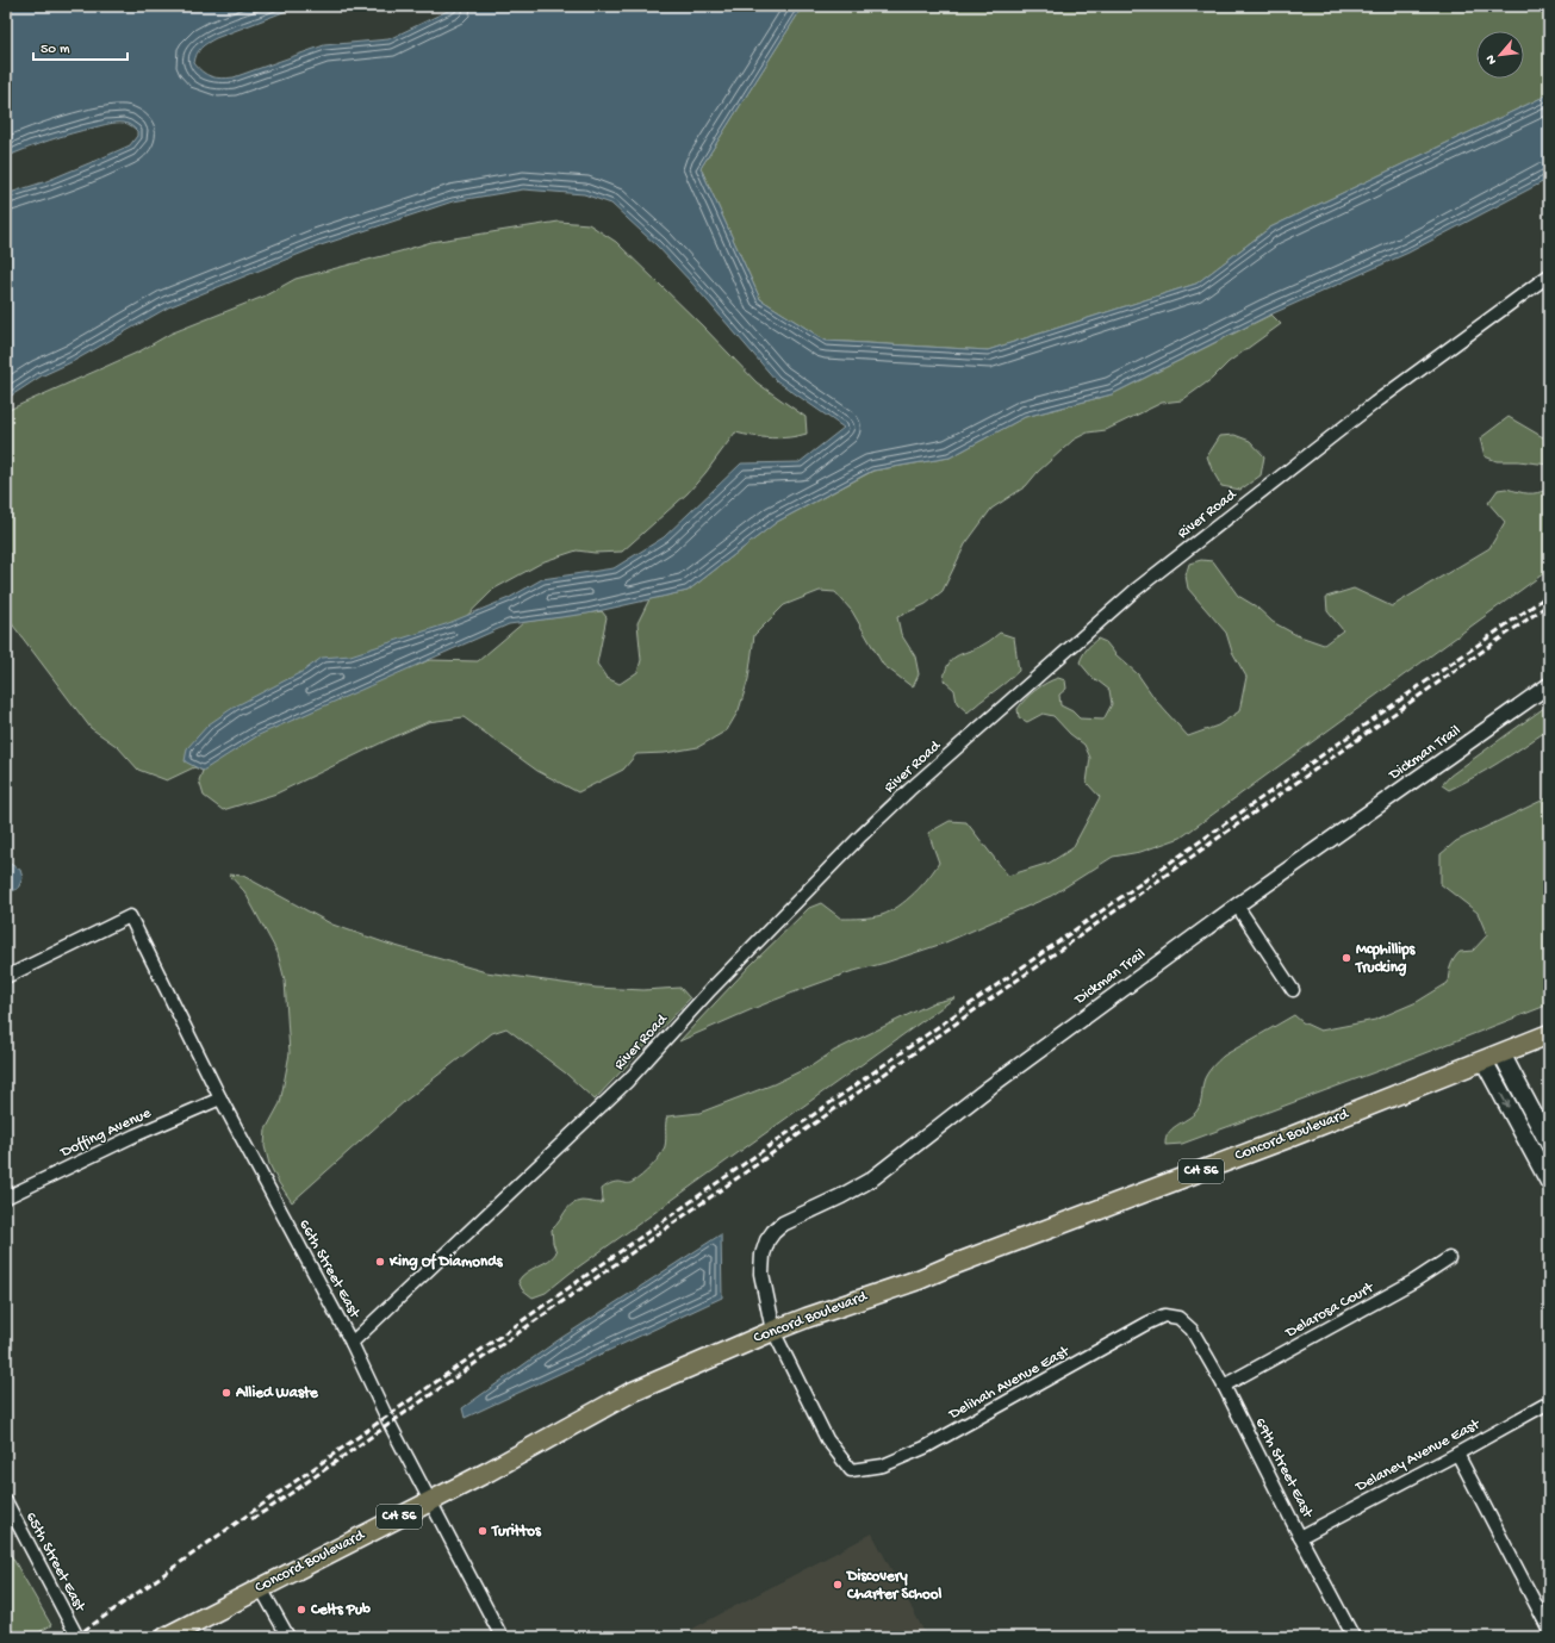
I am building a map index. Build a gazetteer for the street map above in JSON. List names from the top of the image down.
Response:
{
  "streets": {
    "main road": ["Concord Boulevard", "CH 56"],
    "street": [
      "River Road",
      "Dickman Trail",
      "Doffing Avenue",
      "66th Street East",
      "Delarosa Court",
      "Delihah Avenue East",
      "Delaney Avenue East",
      "69th Street East",
      "65th Street East"
    ]
  },
  "crossings": [
    ["River Road", "66th Street East"],
    ["Dickman Trail", "Concord Boulevard"],
    ["Dickman Trail", "Delihah Avenue East"],
    ["Doffing Avenue", "66th Street East"],
    ["Concord Boulevard", "CH 56"],
    ["Concord Boulevard", "66th Street East"],
    ["Concord Boulevard", "Delihah Avenue East"],
    ["Delarosa Court", "69th Street East"],
    ["Delihah Avenue East", "69th Street East"],
    ["Delaney Avenue East", "69th Street East"]
  ],
  "places": [
    "Mcphillips Trucking",
    "King Of Diamonds",
    "Allied Waste",
    "Turittos",
    "Discovery Charter School",
    "Celts Pub"
  ],
  "scale_bar": "50 m",
  "north": "bottom left"
}
